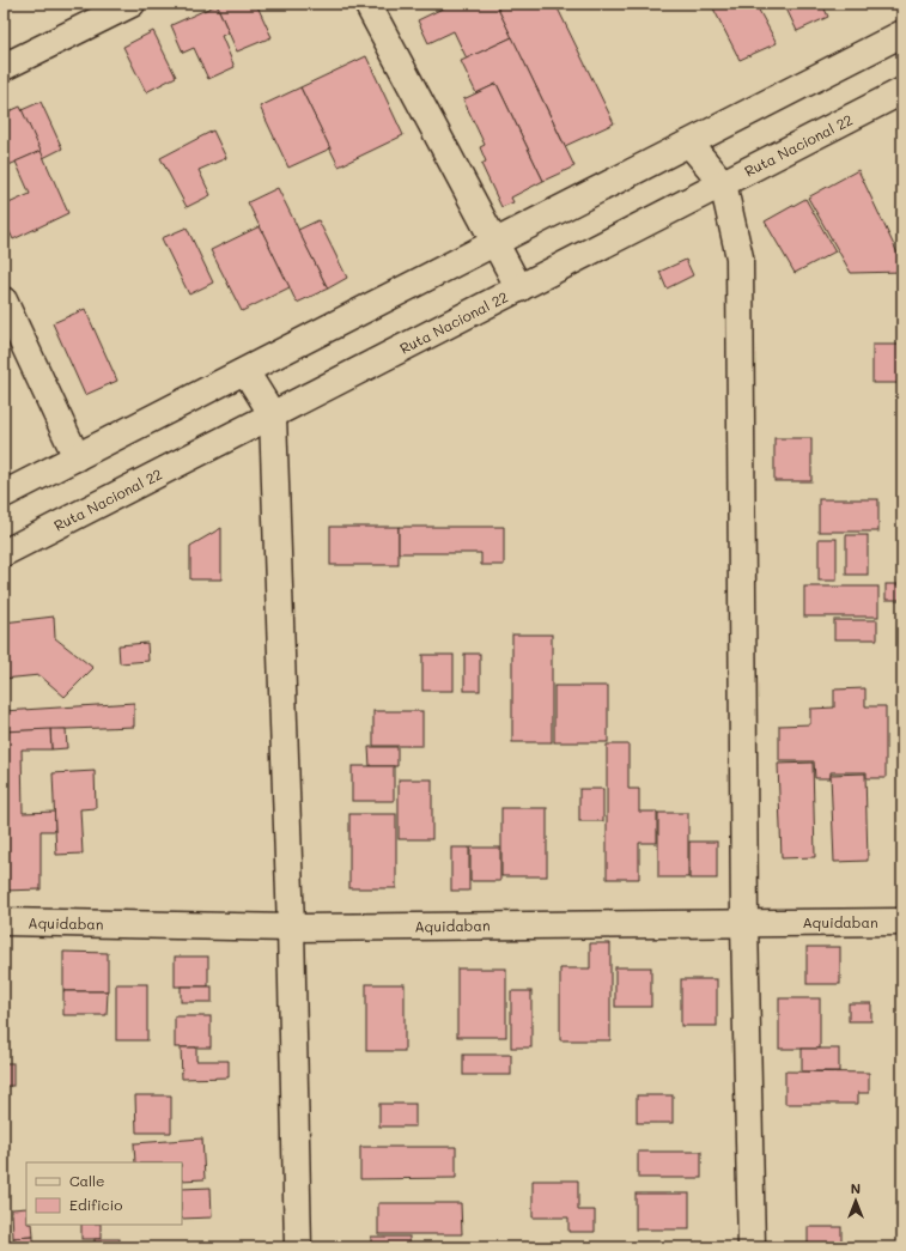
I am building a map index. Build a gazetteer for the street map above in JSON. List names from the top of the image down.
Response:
{
  "streets": {
    "main road": ["Ruta Nacional 22", "Aquidaban"]
  },
  "legend": ["Calle", "Edificio"],
  "north": "top"
}
